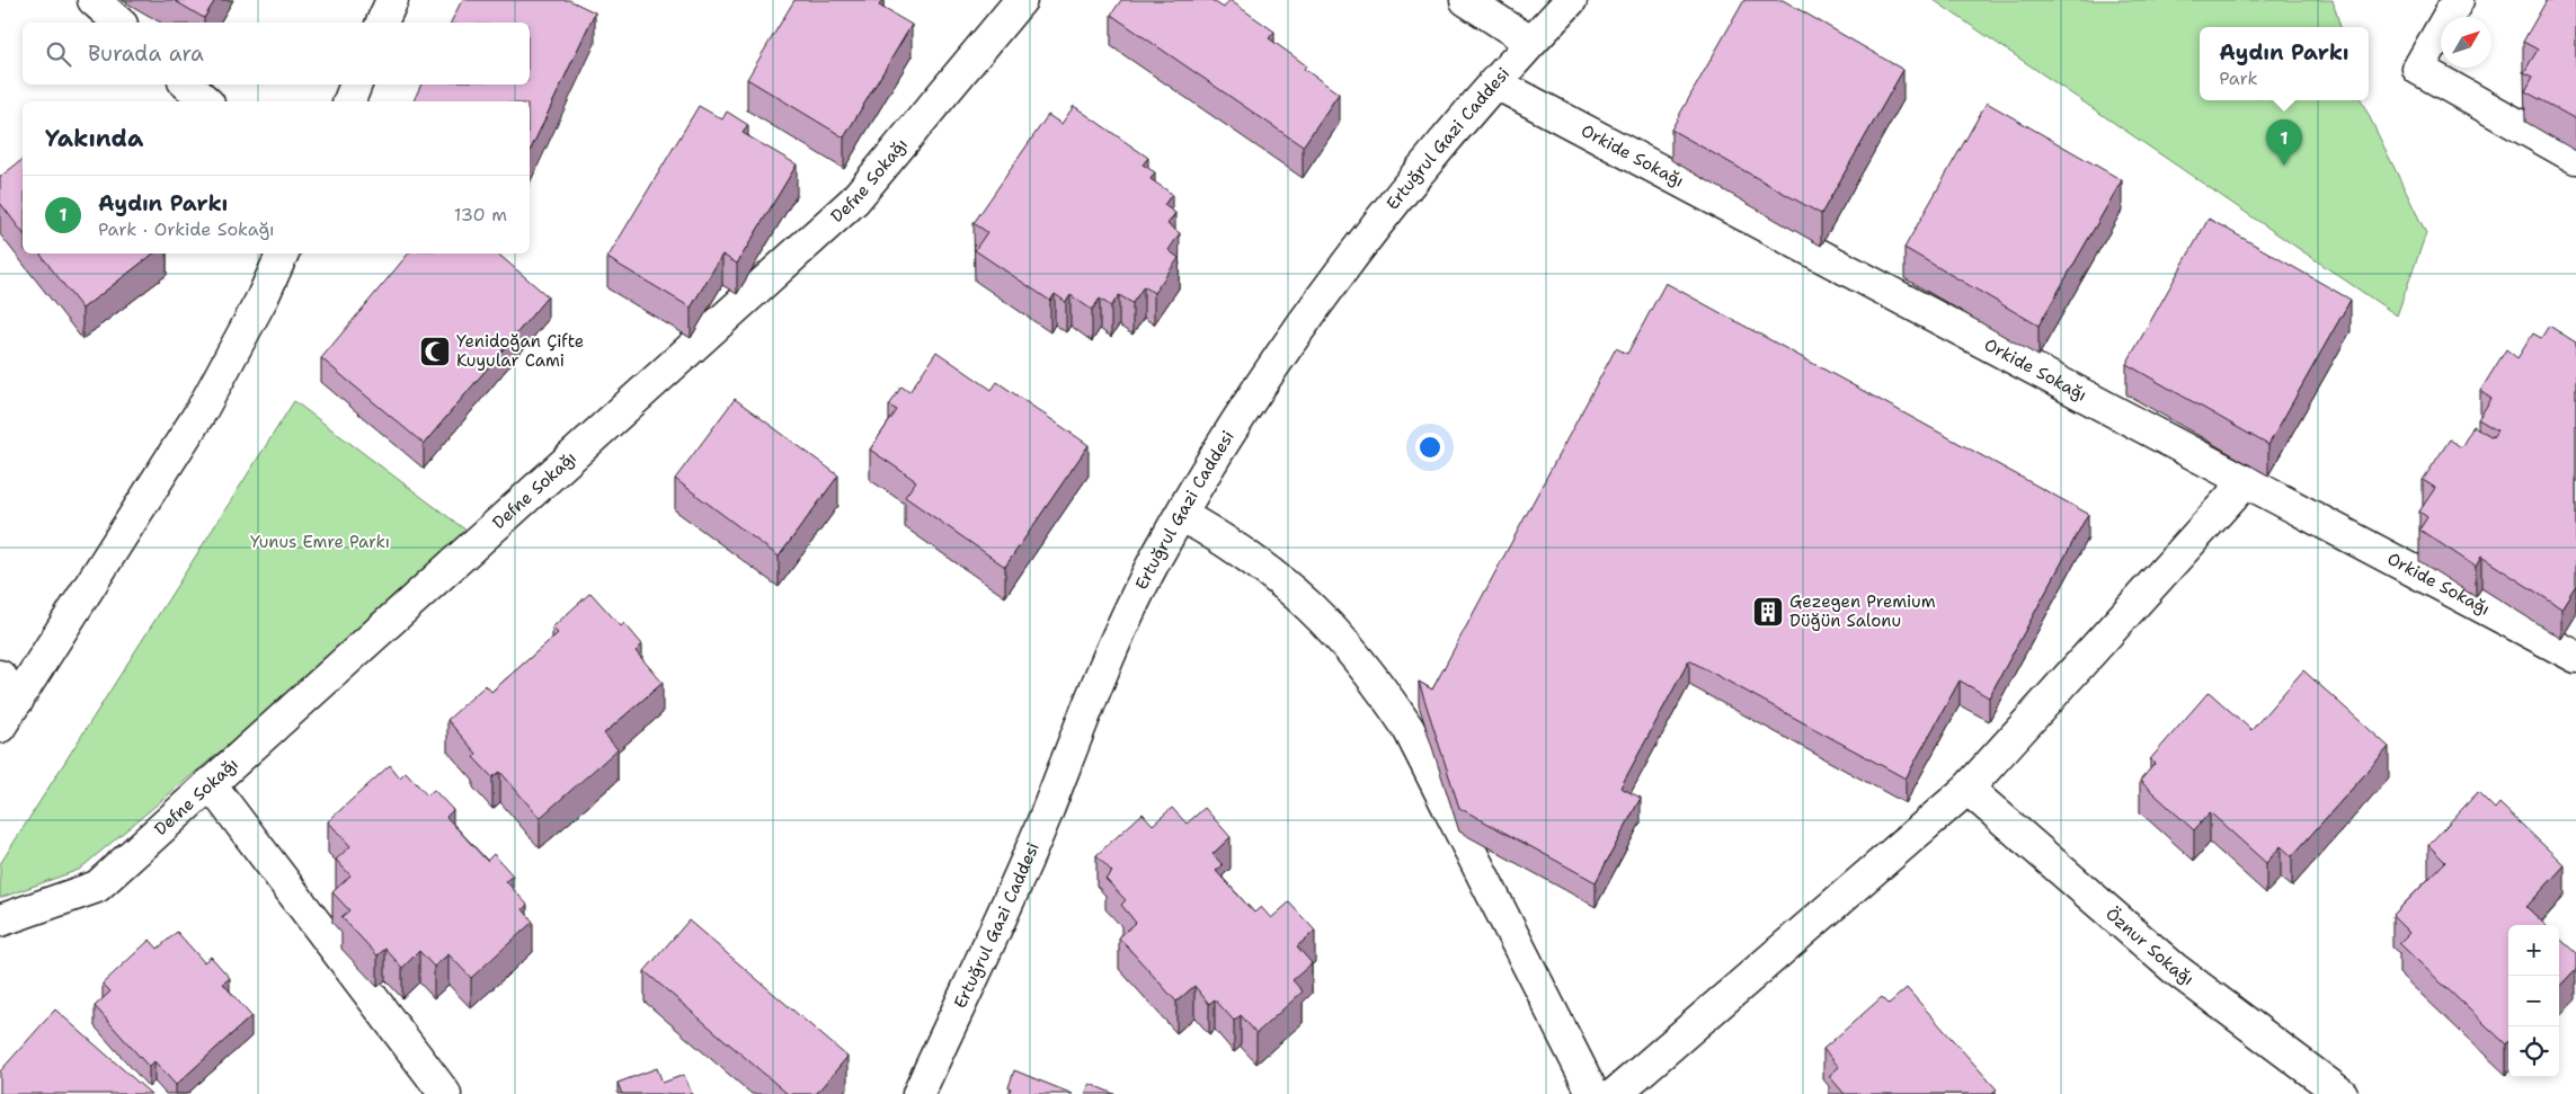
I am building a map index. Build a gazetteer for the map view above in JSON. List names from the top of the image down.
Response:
{
  "streets": {
    "street": [
      "Ertuğrul Gazi Caddesi",
      "Orkide Sokağı",
      "Defne Sokağı",
      "Öznur Sokağı"
    ]
  },
  "crossings": [
    ["Ertuğrul Gazi Caddesi", "Orkide Sokağı"]
  ],
  "parks": ["Yunus Emre Parkı"],
  "places": {
    "mosque": ["Yenidoğan Çifte Kuyular Cami"],
    "building": ["Gezegen Premium Düğün Salonu"]
  },
  "north": "top right",
  "page": {
    "search": "Burada ara",
    "popup": ["Aydın Parkı", "Park"],
    "heading": "Yakında",
    "pins": "1",
    "list": [
      {
        "mark": "1",
        "name": "Aydın Parkı",
        "note": "Park · Orkide Sokağı",
        "value": "130 m"
      }
    ],
    "map_buttons": ["+", "−"]
  }
}
